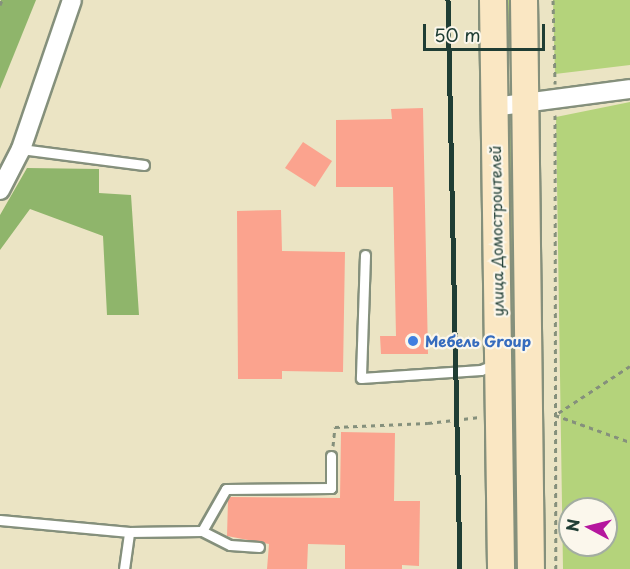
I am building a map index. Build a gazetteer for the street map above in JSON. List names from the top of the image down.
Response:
{
  "streets": {
    "main road": ["улица Домостроителей"]
  },
  "places": ["Мебель Group"],
  "scale_bar": "50 m",
  "north": "left"
}
